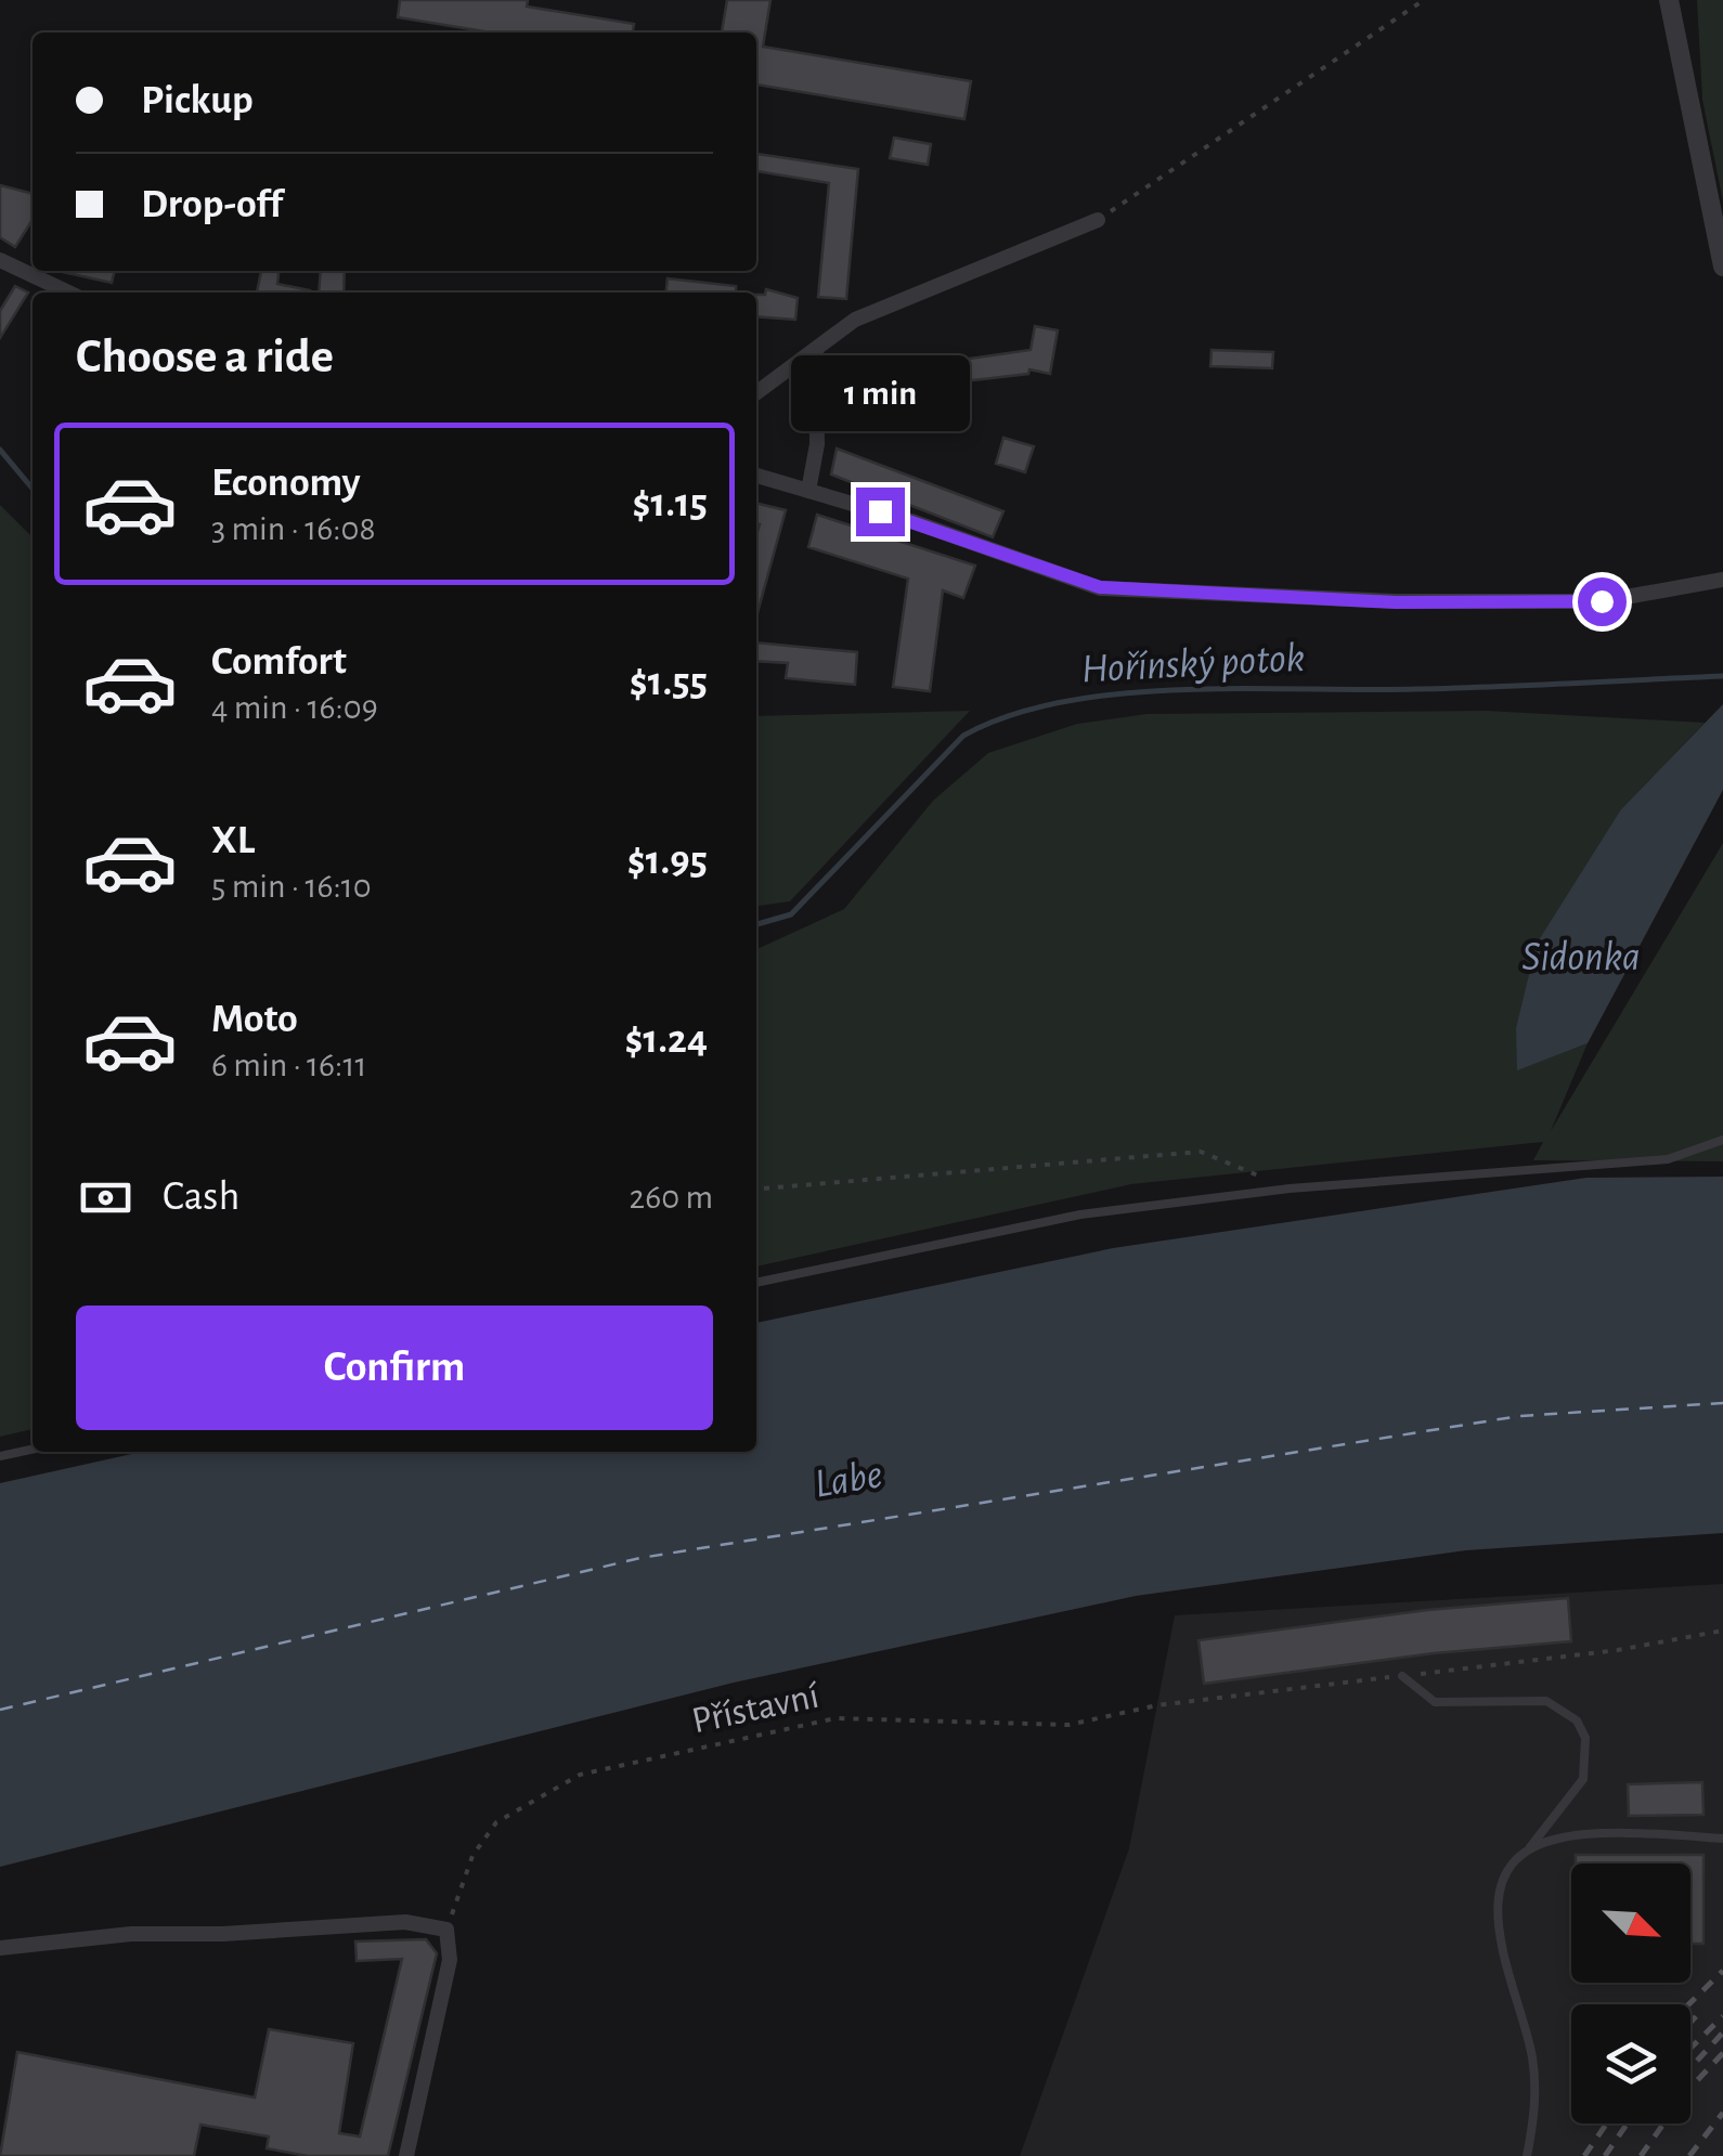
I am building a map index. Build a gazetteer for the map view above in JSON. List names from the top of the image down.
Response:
{
  "streets": {
    "path": ["Přístavní"]
  },
  "water": ["Hořínský potok", "Sidonka", "Labe"],
  "north": "bottom right",
  "page": {
    "banner": ["Pickup", "Drop-off"],
    "heading": "Choose a ride",
    "bubble": "1 min",
    "list": [
      {
        "name": "Economy",
        "note": "3 min · 16:08",
        "value": "$1.15"
      },
      {
        "name": "Comfort",
        "note": "4 min · 16:09",
        "value": "$1.55"
      },
      {
        "name": "XL",
        "note": "5 min · 16:10",
        "value": "$1.95"
      },
      {
        "name": "Moto",
        "note": "6 min · 16:11",
        "value": "$1.24"
      }
    ],
    "pay": ["Cash", "260 m"],
    "buttons": "Confirm"
  }
}
